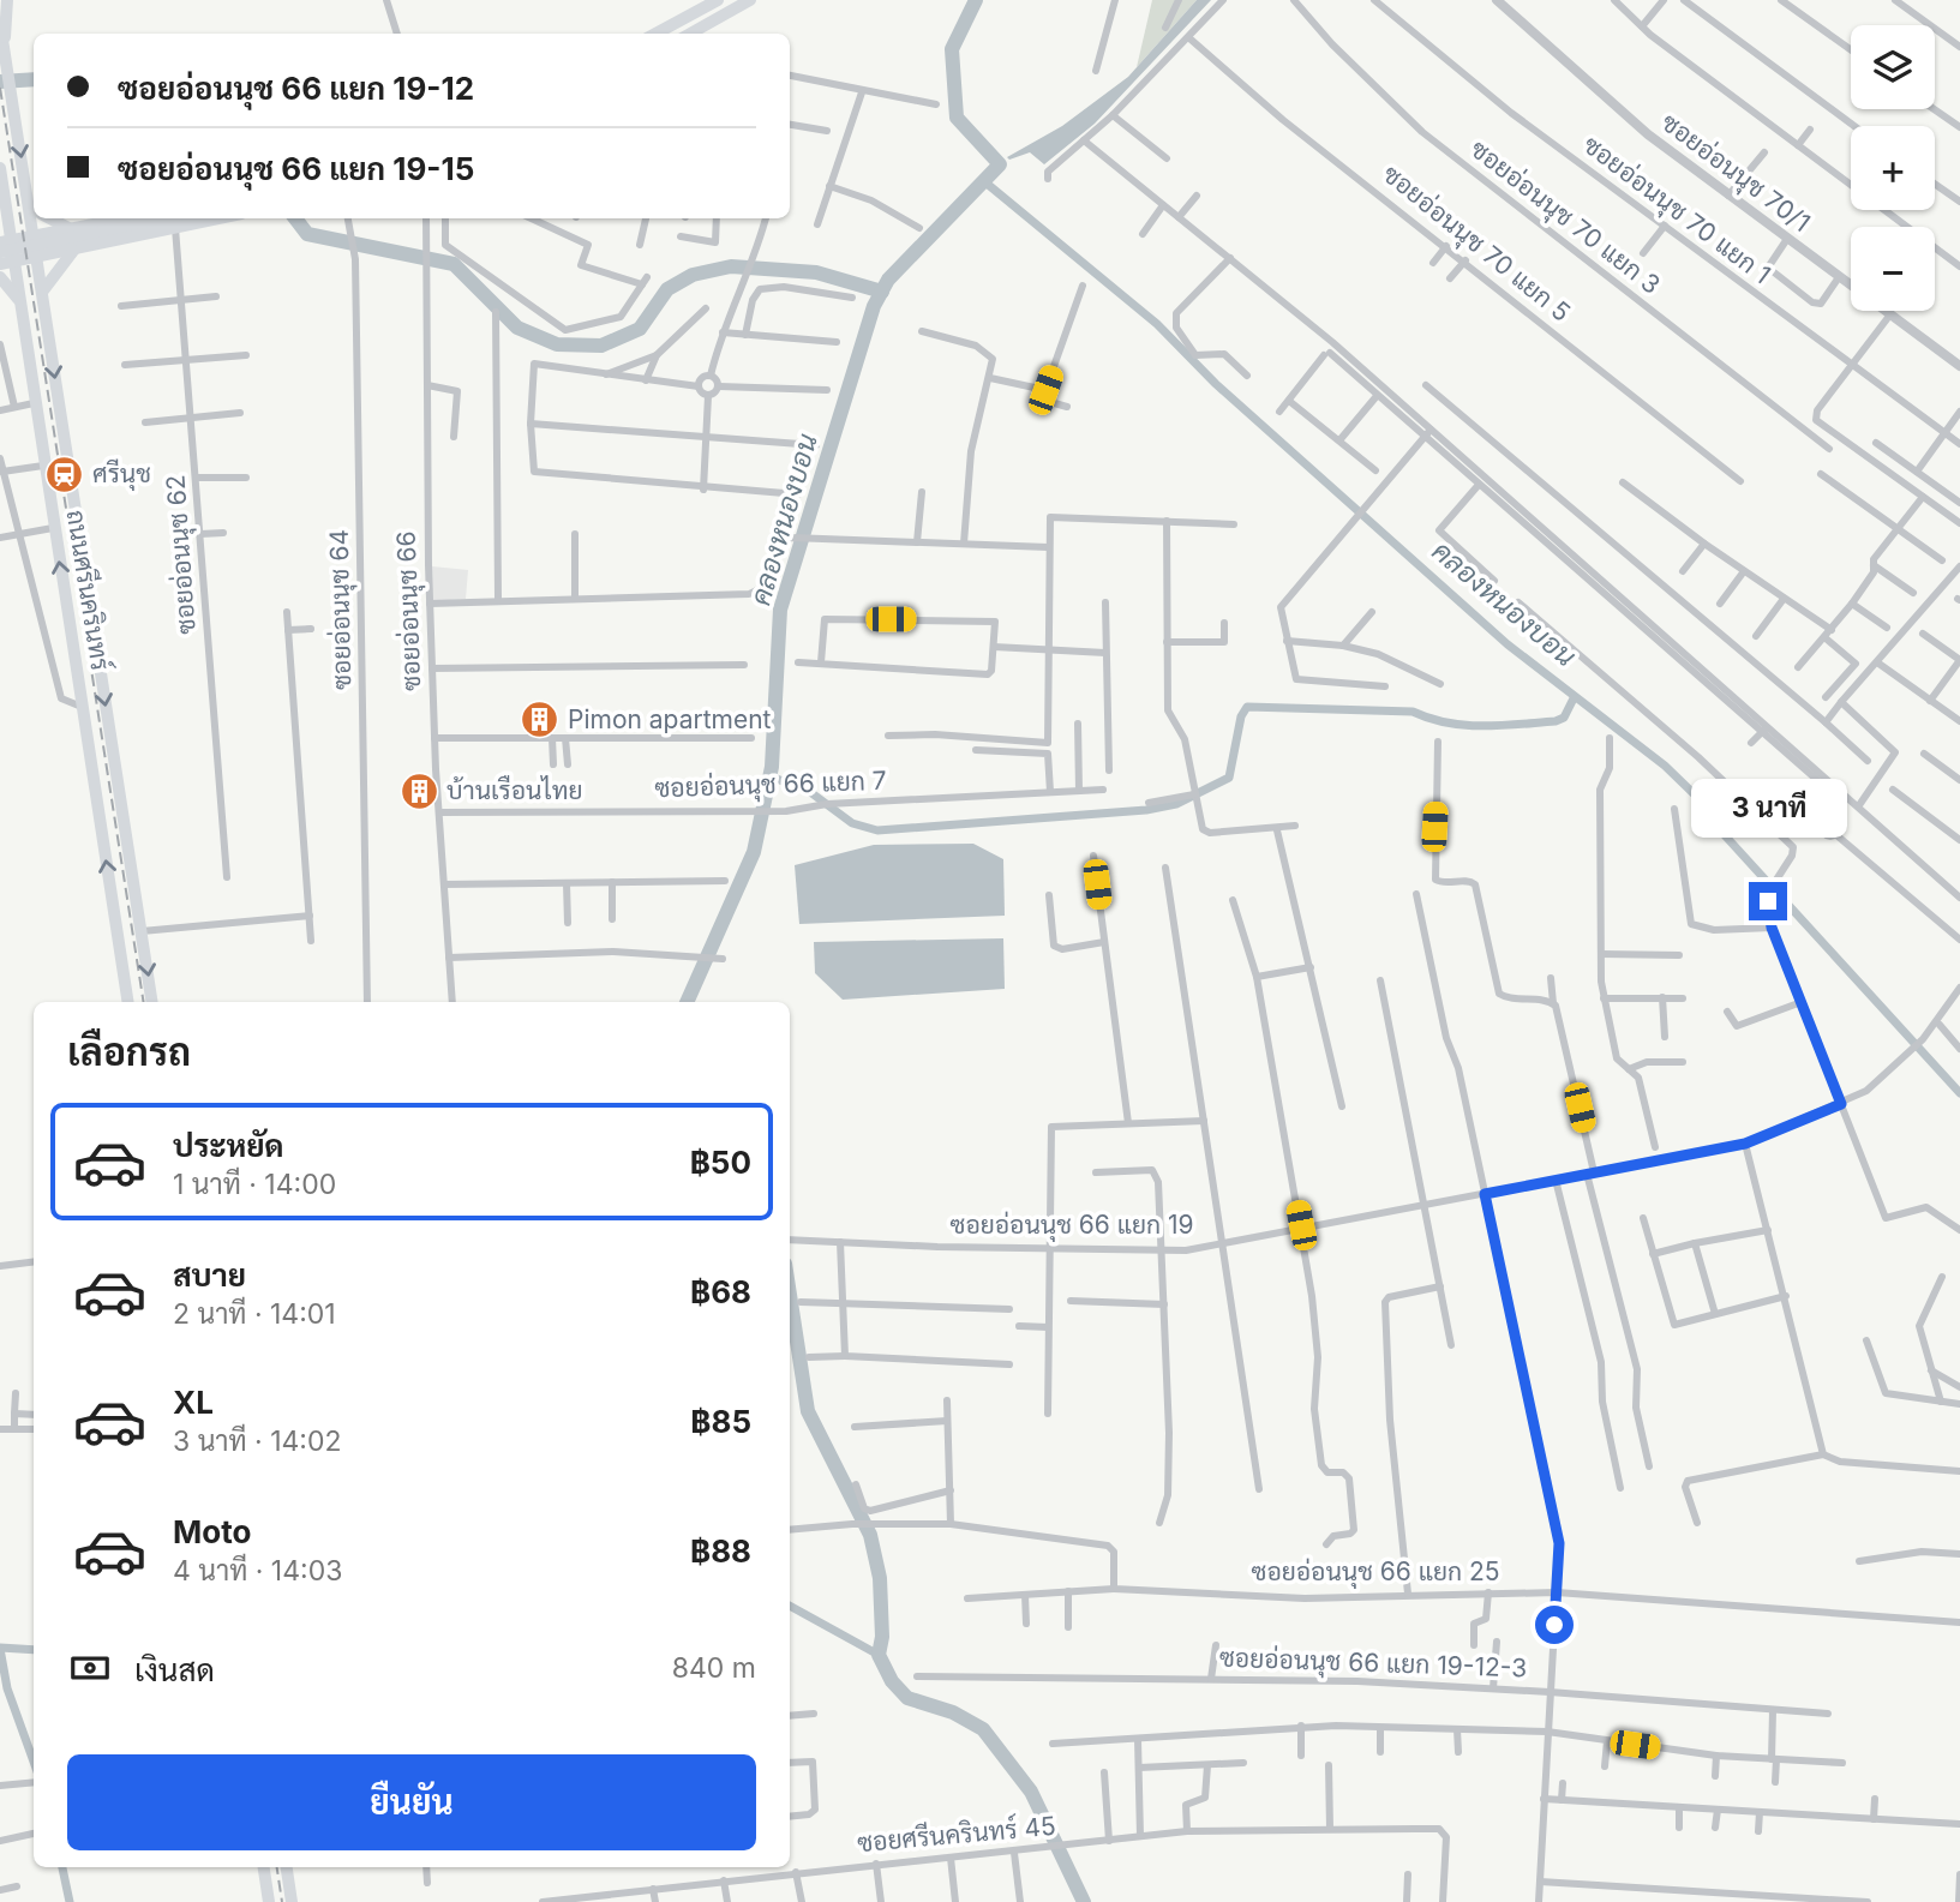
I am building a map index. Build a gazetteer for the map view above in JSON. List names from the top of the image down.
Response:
{
  "streets": {
    "main road": ["ถนนศรีนครินทร์"],
    "street": [
      "ซอยอ่อนนุช 70/1",
      "ซอยอ่อนนุช 70 แยก 1",
      "ซอยอ่อนนุช 70 แยก 3",
      "ซอยอ่อนนุช 70 แยก 5",
      "ซอยอ่อนนุช 62",
      "ซอยอ่อนนุช 64",
      "ซอยอ่อนนุช 66",
      "ซอยอ่อนนุช 66 แยก 7",
      "ซอยอ่อนนุช 66 แยก 19",
      "ซอยอ่อนนุช 66 แยก 25",
      "ซอยอ่อนนุช 66 แยก 19-12-3",
      "ซอยศรีนครินทร์ 45"
    ]
  },
  "crossings": [
    ["ซอยอ่อนนุช 66", "ซอยอ่อนนุช 66 แยก 7"]
  ],
  "water": ["คลองหนองบอน"],
  "places": {
    "station": ["ศรีนุช"],
    "building": ["Pimon apartment", "บ้านเรือนไทย"]
  },
  "page": {
    "map_buttons": ["+", "−"],
    "banner": ["ซอยอ่อนนุช 66 แยก 19-12", "ซอยอ่อนนุช 66 แยก 19-15"],
    "bubble": "3 นาที",
    "heading": "เลือกรถ",
    "list": [
      {
        "name": "ประหยัด",
        "note": "1 นาที · 14:00",
        "value": "฿50"
      },
      {
        "name": "สบาย",
        "note": "2 นาที · 14:01",
        "value": "฿68"
      },
      {
        "name": "XL",
        "note": "3 นาที · 14:02",
        "value": "฿85"
      },
      {
        "name": "Moto",
        "note": "4 นาที · 14:03",
        "value": "฿88"
      }
    ],
    "pay": ["เงินสด", "840 m"],
    "buttons": "ยืนยัน"
  }
}
